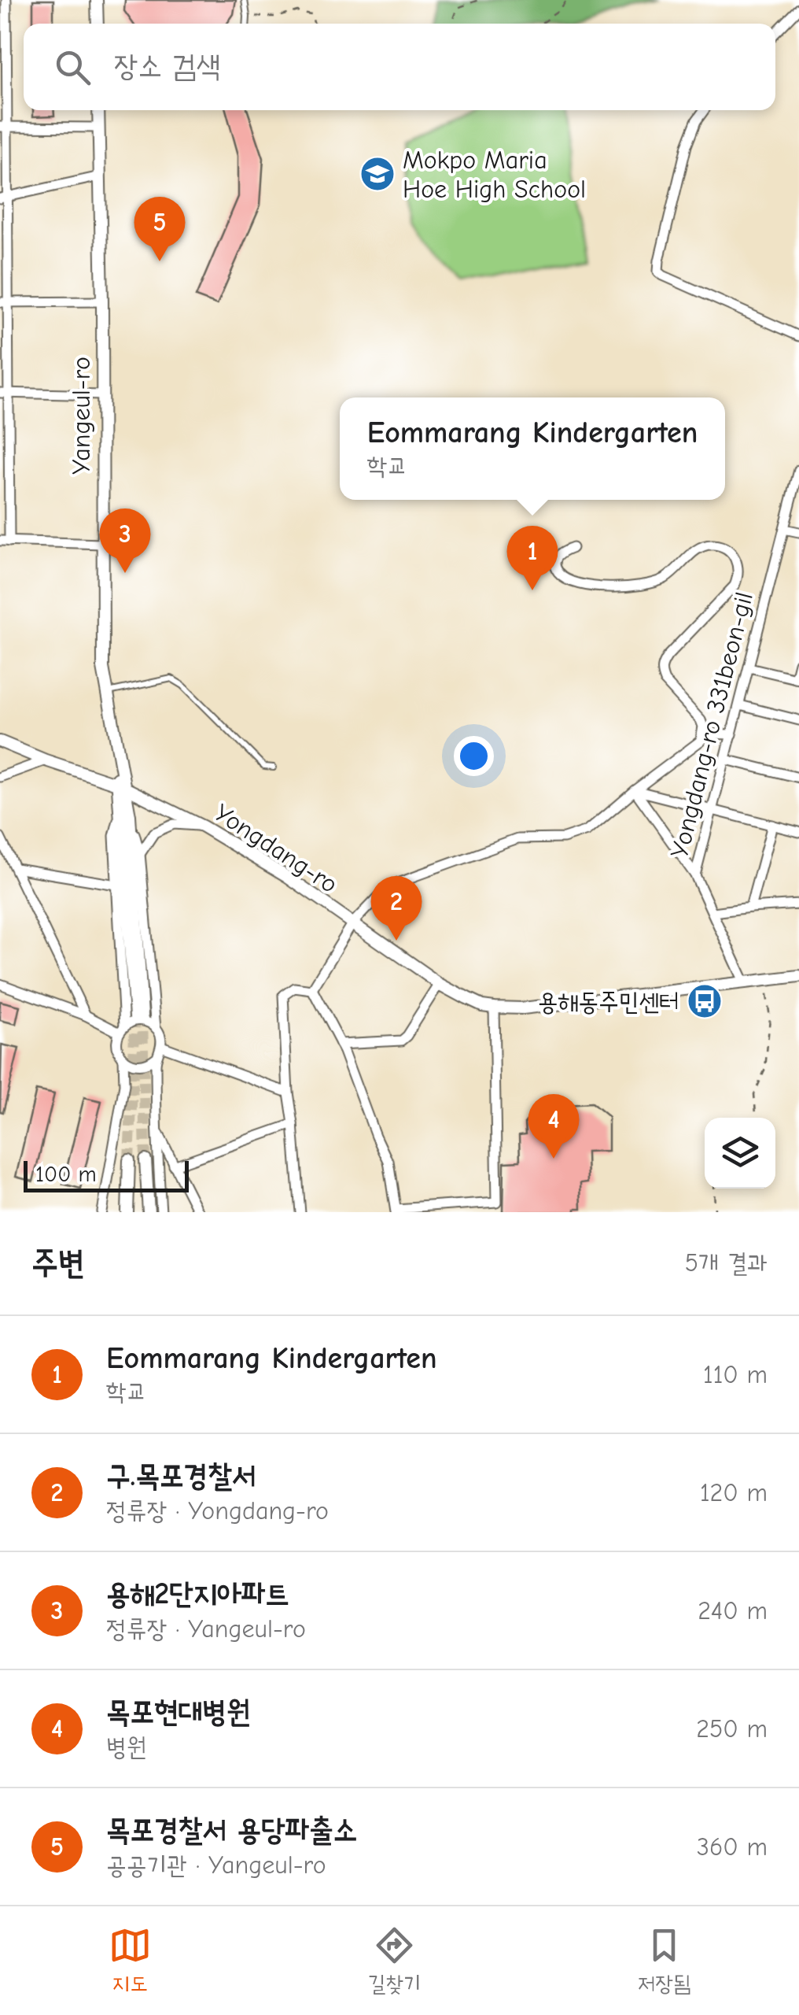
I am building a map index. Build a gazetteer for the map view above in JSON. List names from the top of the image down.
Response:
{
  "streets": {
    "street": ["Yangeul-ro", "Yongdang-ro 331beon-gil", "Yongdang-ro"]
  },
  "crossings": [
    ["Yangeul-ro", "Yongdang-ro"],
    ["Yongdang-ro 331beon-gil", "Yongdang-ro"]
  ],
  "places": {
    "school or university": ["Mokpo Maria Hoe High School"],
    "bus stop": ["용해동주민센터"]
  },
  "scale_bar": "100 m",
  "page": {
    "search": "장소 검색",
    "pins": [
      "5",
      "3",
      "1",
      "2",
      "4"
    ],
    "popup": ["Eommarang Kindergarten", "학교"],
    "scale": "100 m",
    "heading": ["주변", "5개 결과"],
    "list": [
      {
        "mark": "1",
        "name": "Eommarang Kindergarten",
        "note": "학교",
        "value": "110 m"
      },
      {
        "mark": "2",
        "name": "구.목포경찰서",
        "note": "정류장 · Yongdang-ro",
        "value": "120 m"
      },
      {
        "mark": "3",
        "name": "용해2단지아파트",
        "note": "정류장 · Yangeul-ro",
        "value": "240 m"
      },
      {
        "mark": "4",
        "name": "목포현대병원",
        "note": "병원",
        "value": "250 m"
      },
      {
        "mark": "5",
        "name": "목포경찰서 용당파출소",
        "note": "공공기관 · Yangeul-ro",
        "value": "360 m"
      }
    ],
    "nav": ["지도", "길찾기", "저장됨"]
  }
}
